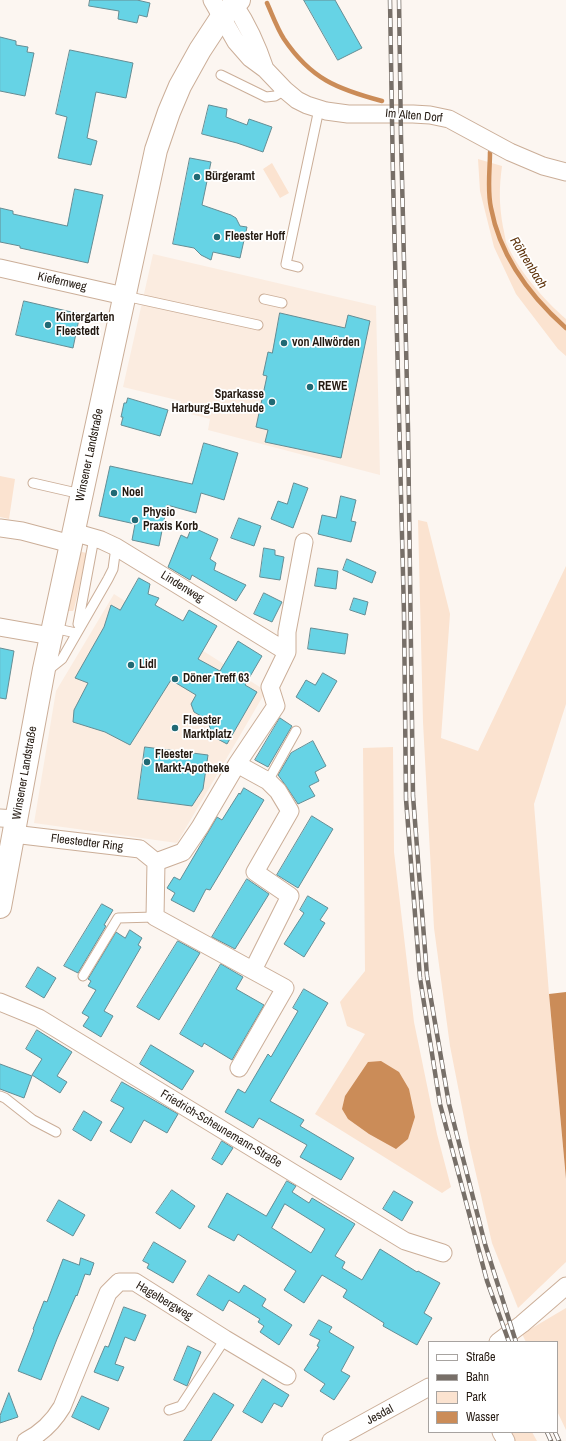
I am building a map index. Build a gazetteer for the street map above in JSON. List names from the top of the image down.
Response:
{
  "streets": {
    "street": [
      "Im Alten Dorf",
      "Kiefernweg",
      "Winsener Landstraße",
      "Lindenweg",
      "Fleestedter Ring",
      "Friedrich-Scheunemann-Straße",
      "Hagelbergweg",
      "Jesdal"
    ]
  },
  "crossings": [
    ["Im Alten Dorf", "Winsener Landstraße"],
    ["Kiefernweg", "Winsener Landstraße"],
    ["Winsener Landstraße", "Lindenweg"],
    ["Winsener Landstraße", "Fleestedter Ring"]
  ],
  "water": ["Röhrenbach"],
  "places": [
    "Bürgeramt",
    "Fleester Hoff",
    "Kintergarten Fleestedt",
    "von Allwörden",
    "REWE",
    "Sparkasse Harburg-Buxtehude",
    "Noel",
    "Physio Praxis Korb",
    "Lidl",
    "Döner Treff 63",
    "Fleester Marktplatz",
    "Fleester Markt-Apotheke"
  ],
  "legend": [
    "Straße",
    "Bahn",
    "Park",
    "Wasser"
  ]
}
